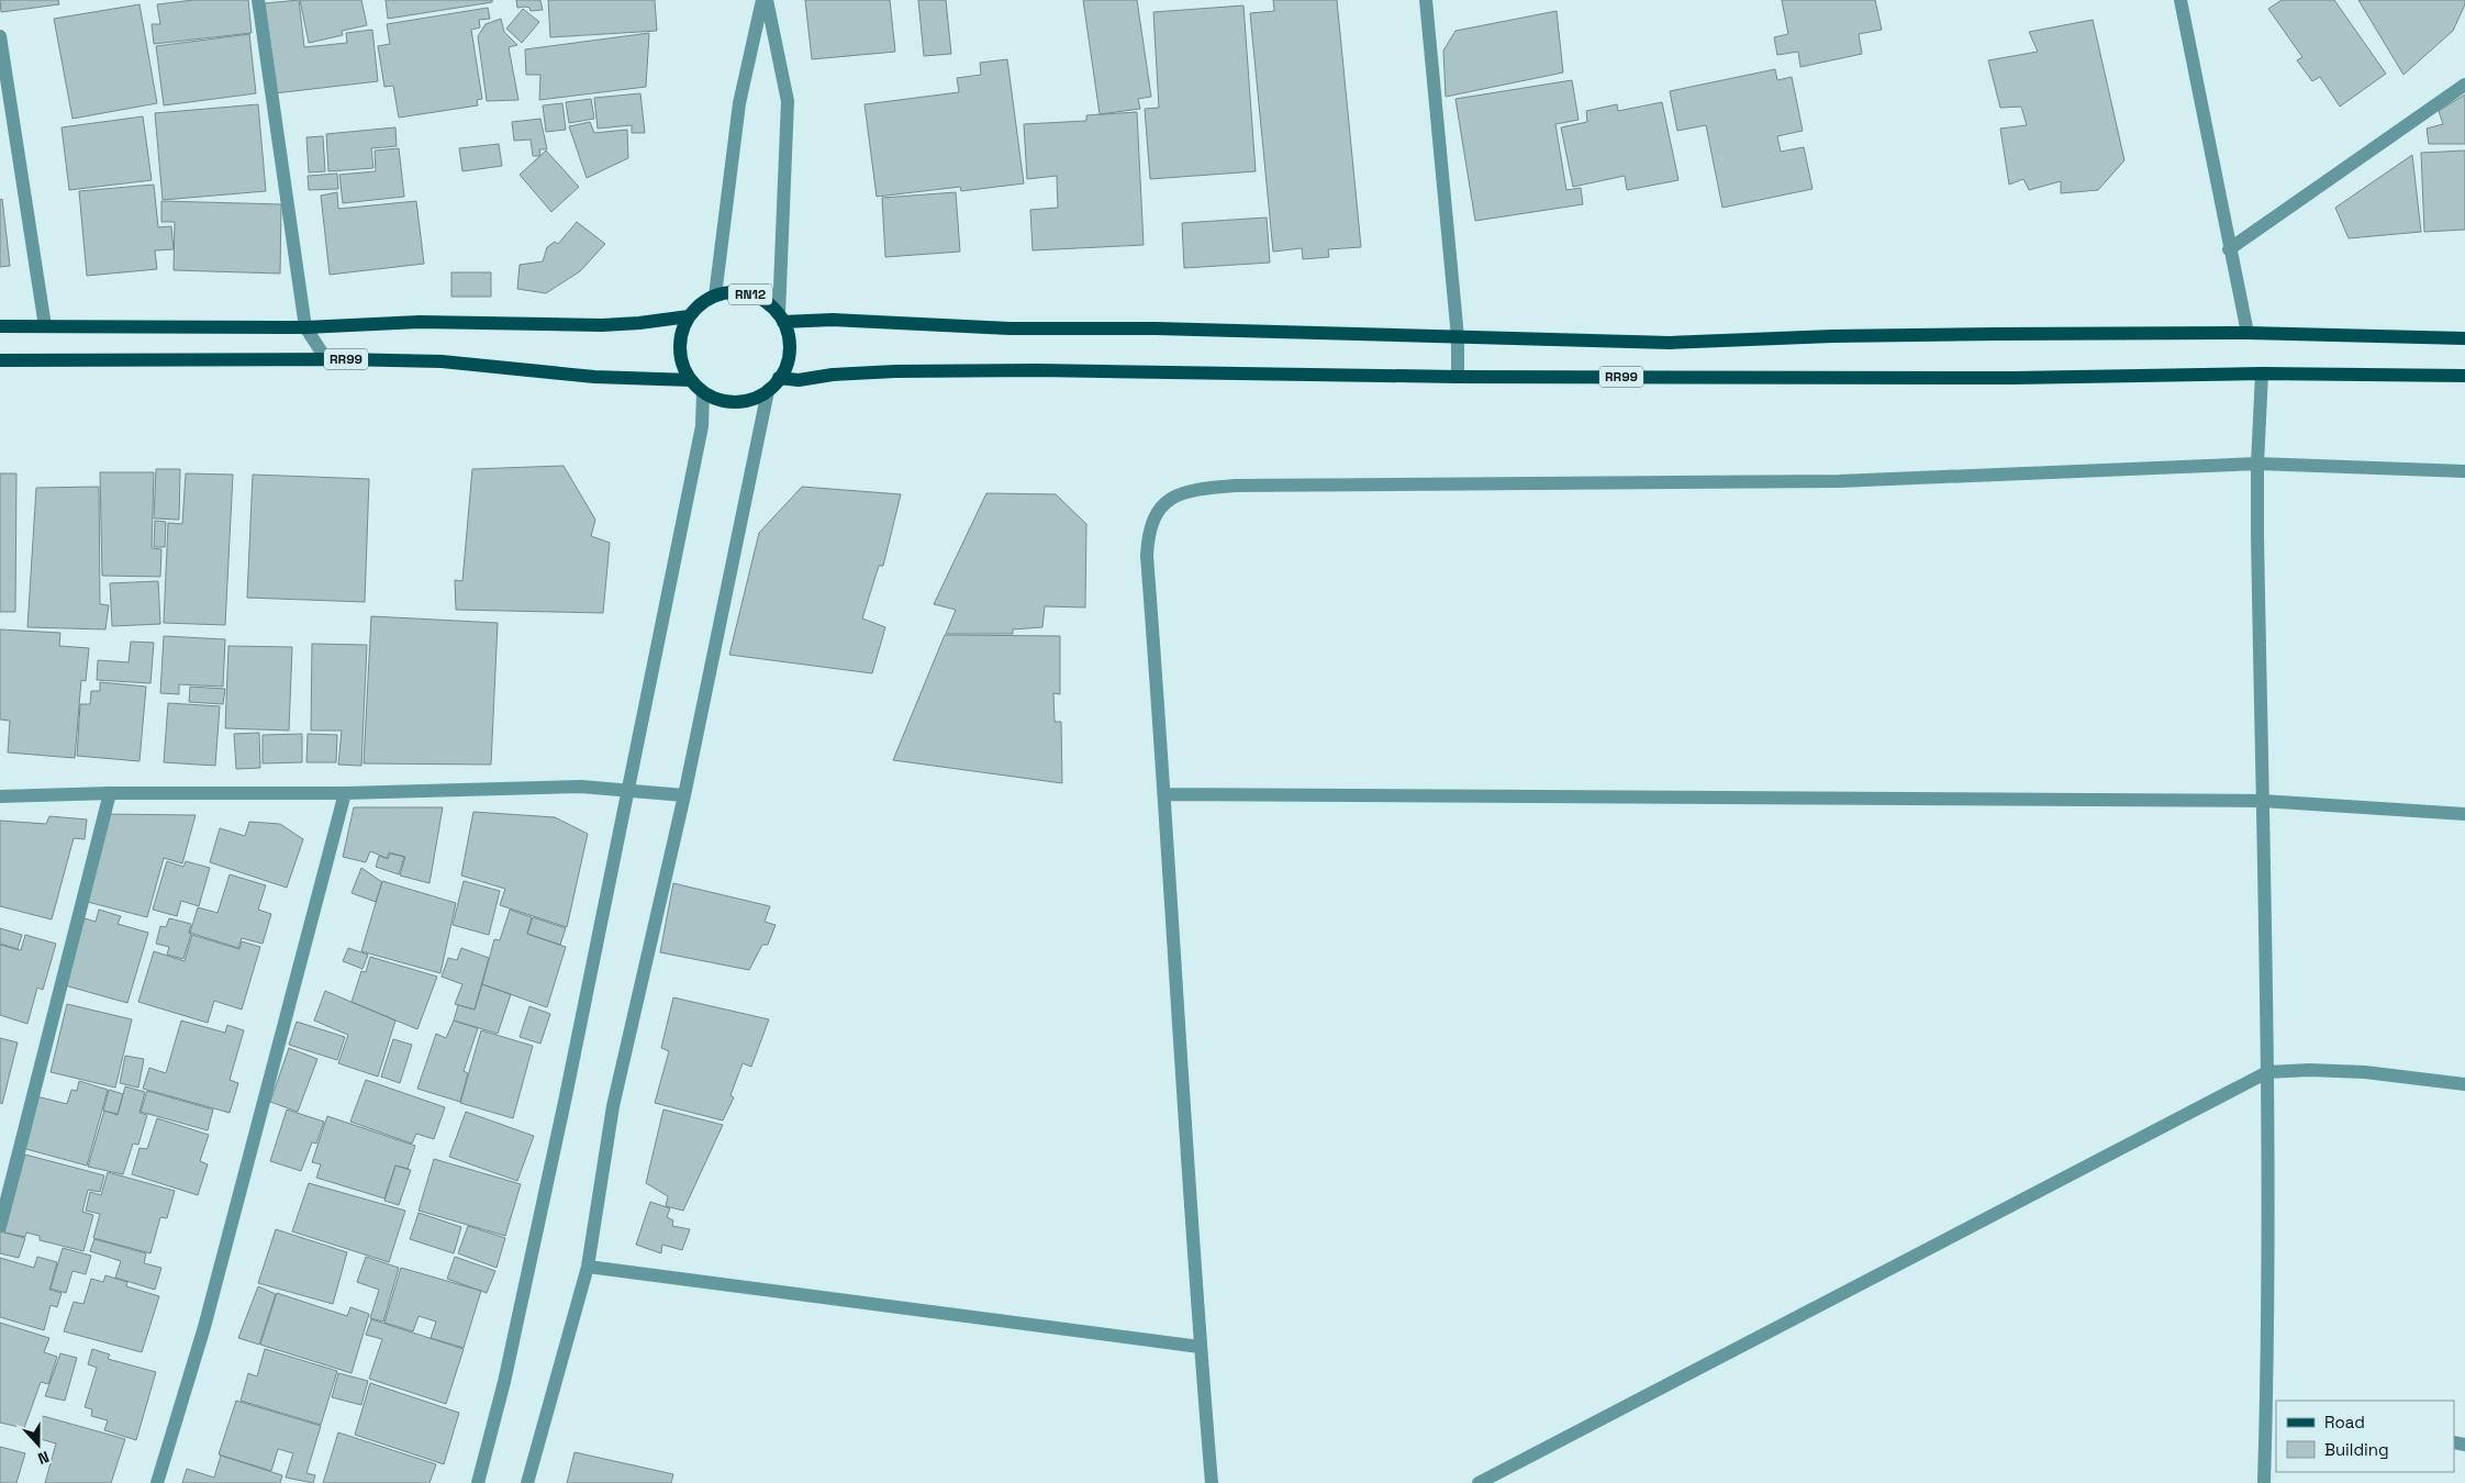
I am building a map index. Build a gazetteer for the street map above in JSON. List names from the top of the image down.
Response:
{
  "streets": {
    "main road": ["RN12", "RR99"]
  },
  "crossings": [
    ["RN12", "RR99"]
  ],
  "legend": ["Road", "Building"],
  "north": "bottom"
}
